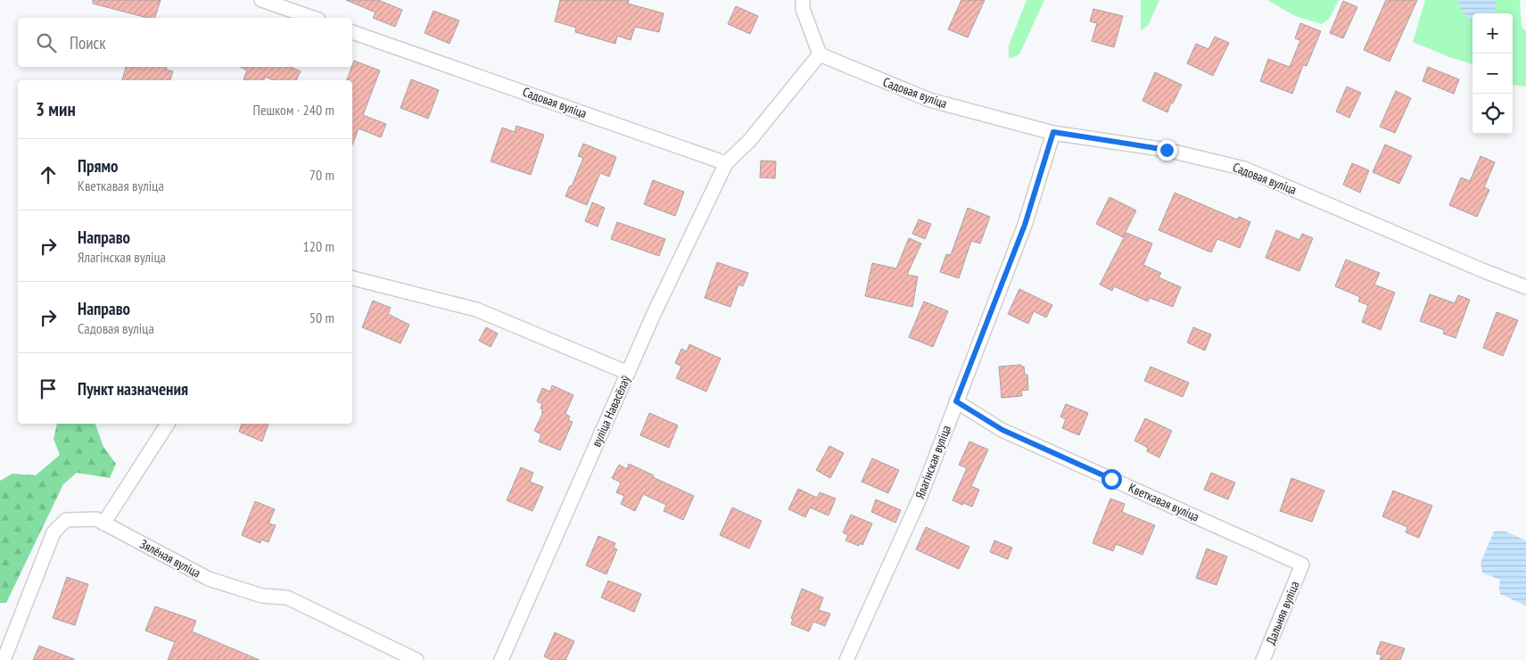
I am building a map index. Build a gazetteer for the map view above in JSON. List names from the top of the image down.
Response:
{
  "streets": {
    "street": [
      "Садовая вуліца",
      "вуліца Навасёлаў",
      "Ялагінская вуліца",
      "Кветкавая вуліца",
      "Зялёная вуліца",
      "Дальняя вуліца"
    ]
  },
  "crossings": [
    ["Садовая вуліца", "вуліца Навасёлаў"],
    ["Садовая вуліца", "Ялагінская вуліца"],
    ["Ялагінская вуліца", "Кветкавая вуліца"],
    ["Кветкавая вуліца", "Дальняя вуліца"]
  ],
  "page": {
    "map_buttons": ["+", "−"],
    "search": "Поиск",
    "heading": ["3 мин", "Пешком · 240 m"],
    "list": [
      ["Прямо", "Кветкавая вуліца", "70 m"],
      ["Направо", "Ялагінская вуліца", "120 m"],
      ["Направо", "Садовая вуліца", "50 m"],
      "Пункт назначения"
    ]
  }
}
